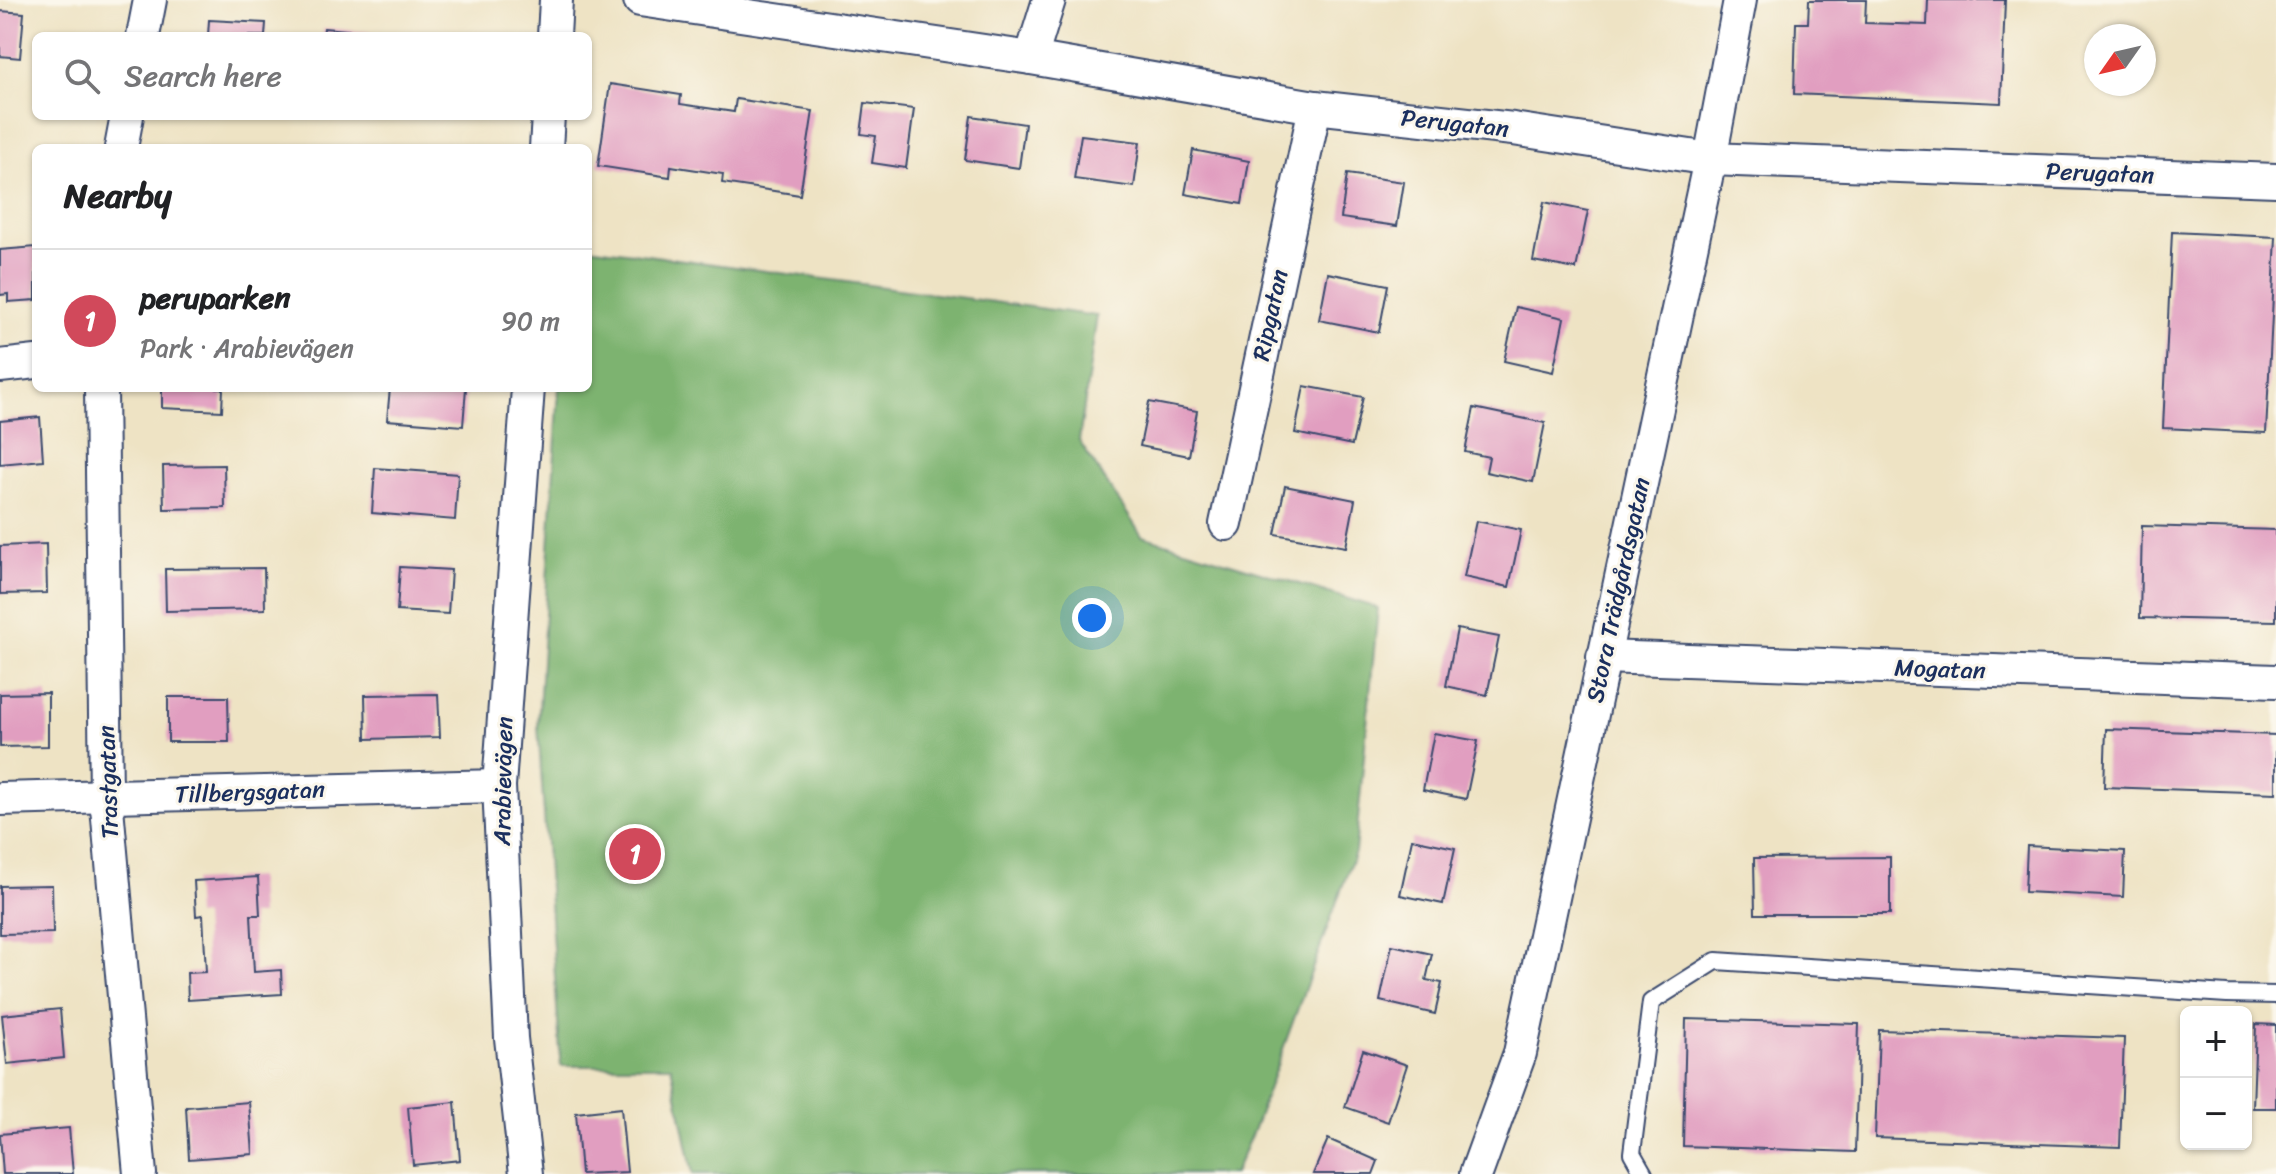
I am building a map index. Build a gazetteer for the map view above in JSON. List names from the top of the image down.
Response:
{
  "streets": {
    "street": [
      "Perugatan",
      "Ripgatan",
      "Stora Trädgårdsgatan",
      "Mogatan",
      "Arabievägen",
      "Trastgatan",
      "Tillbergsgatan"
    ]
  },
  "crossings": [
    ["Perugatan", "Ripgatan"],
    ["Perugatan", "Stora Trädgårdsgatan"],
    ["Stora Trädgårdsgatan", "Mogatan"],
    ["Arabievägen", "Tillbergsgatan"],
    ["Trastgatan", "Tillbergsgatan"]
  ],
  "north": "bottom left",
  "page": {
    "search": "Search here",
    "heading": "Nearby",
    "list": [
      {
        "mark": "1",
        "name": "peruparken",
        "note": "Park · Arabievägen",
        "value": "90 m"
      }
    ],
    "pins": "1",
    "map_buttons": ["+", "−"]
  }
}
